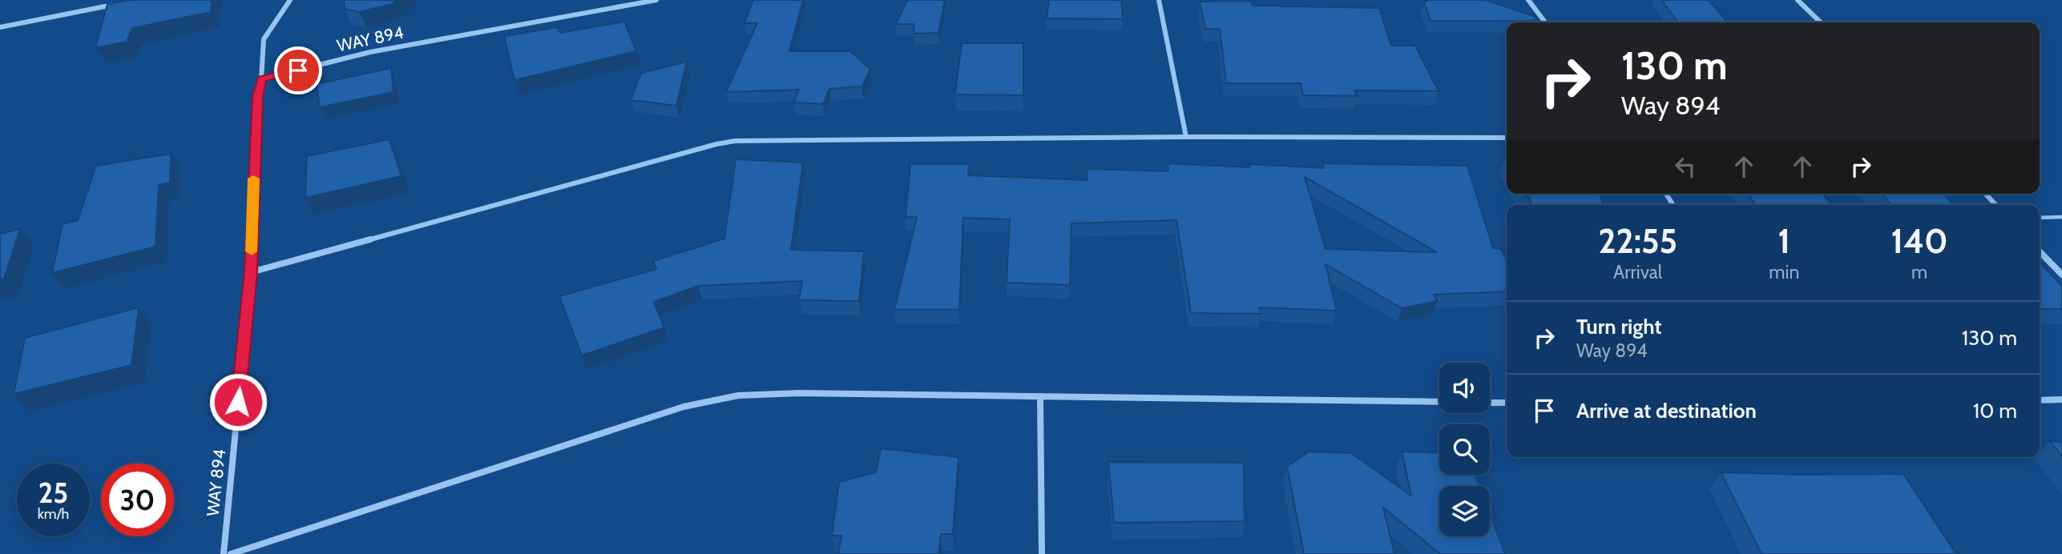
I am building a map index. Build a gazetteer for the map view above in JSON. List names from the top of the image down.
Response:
{
  "streets": {
    "street": ["WAY 894"]
  },
  "page": {
    "turn": ["130 m", "Way 894"],
    "eta": [
      "22:55",
      "Arrival",
      "1",
      "min",
      "140",
      "m"
    ],
    "list": [
      {
        "name": "Turn right",
        "note": "Way 894",
        "value": "130 m"
      },
      {
        "name": "Arrive at destination",
        "value": "10 m"
      }
    ],
    "speed": "25 km/h",
    "limit": "30"
  }
}
